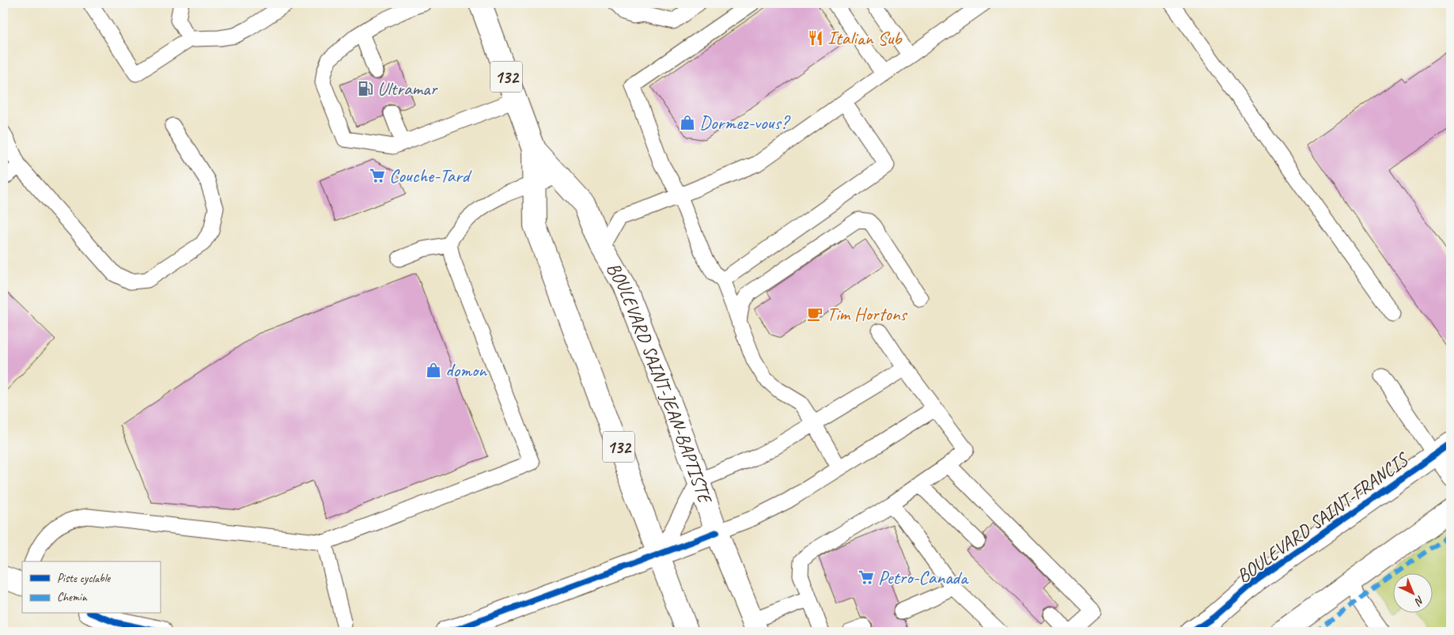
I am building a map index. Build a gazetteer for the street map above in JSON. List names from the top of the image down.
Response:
{
  "streets": {
    "main road": ["132", "BOULEVARD SAINT-JEAN-BAPTISTE", "BOULEVARD SAINT-FRANCIS"]
  },
  "places": {
    "restaurant": ["Italian Sub"],
    "fuel station": ["Ultramar"],
    "shop": ["Dormez-vous?", "domon"],
    "supermarket": ["Couche-Tard", "Petro-Canada"],
    "cafe": ["Tim Hortons"]
  },
  "legend": ["Piste cyclable", "Chemin"],
  "north": "bottom right"
}
